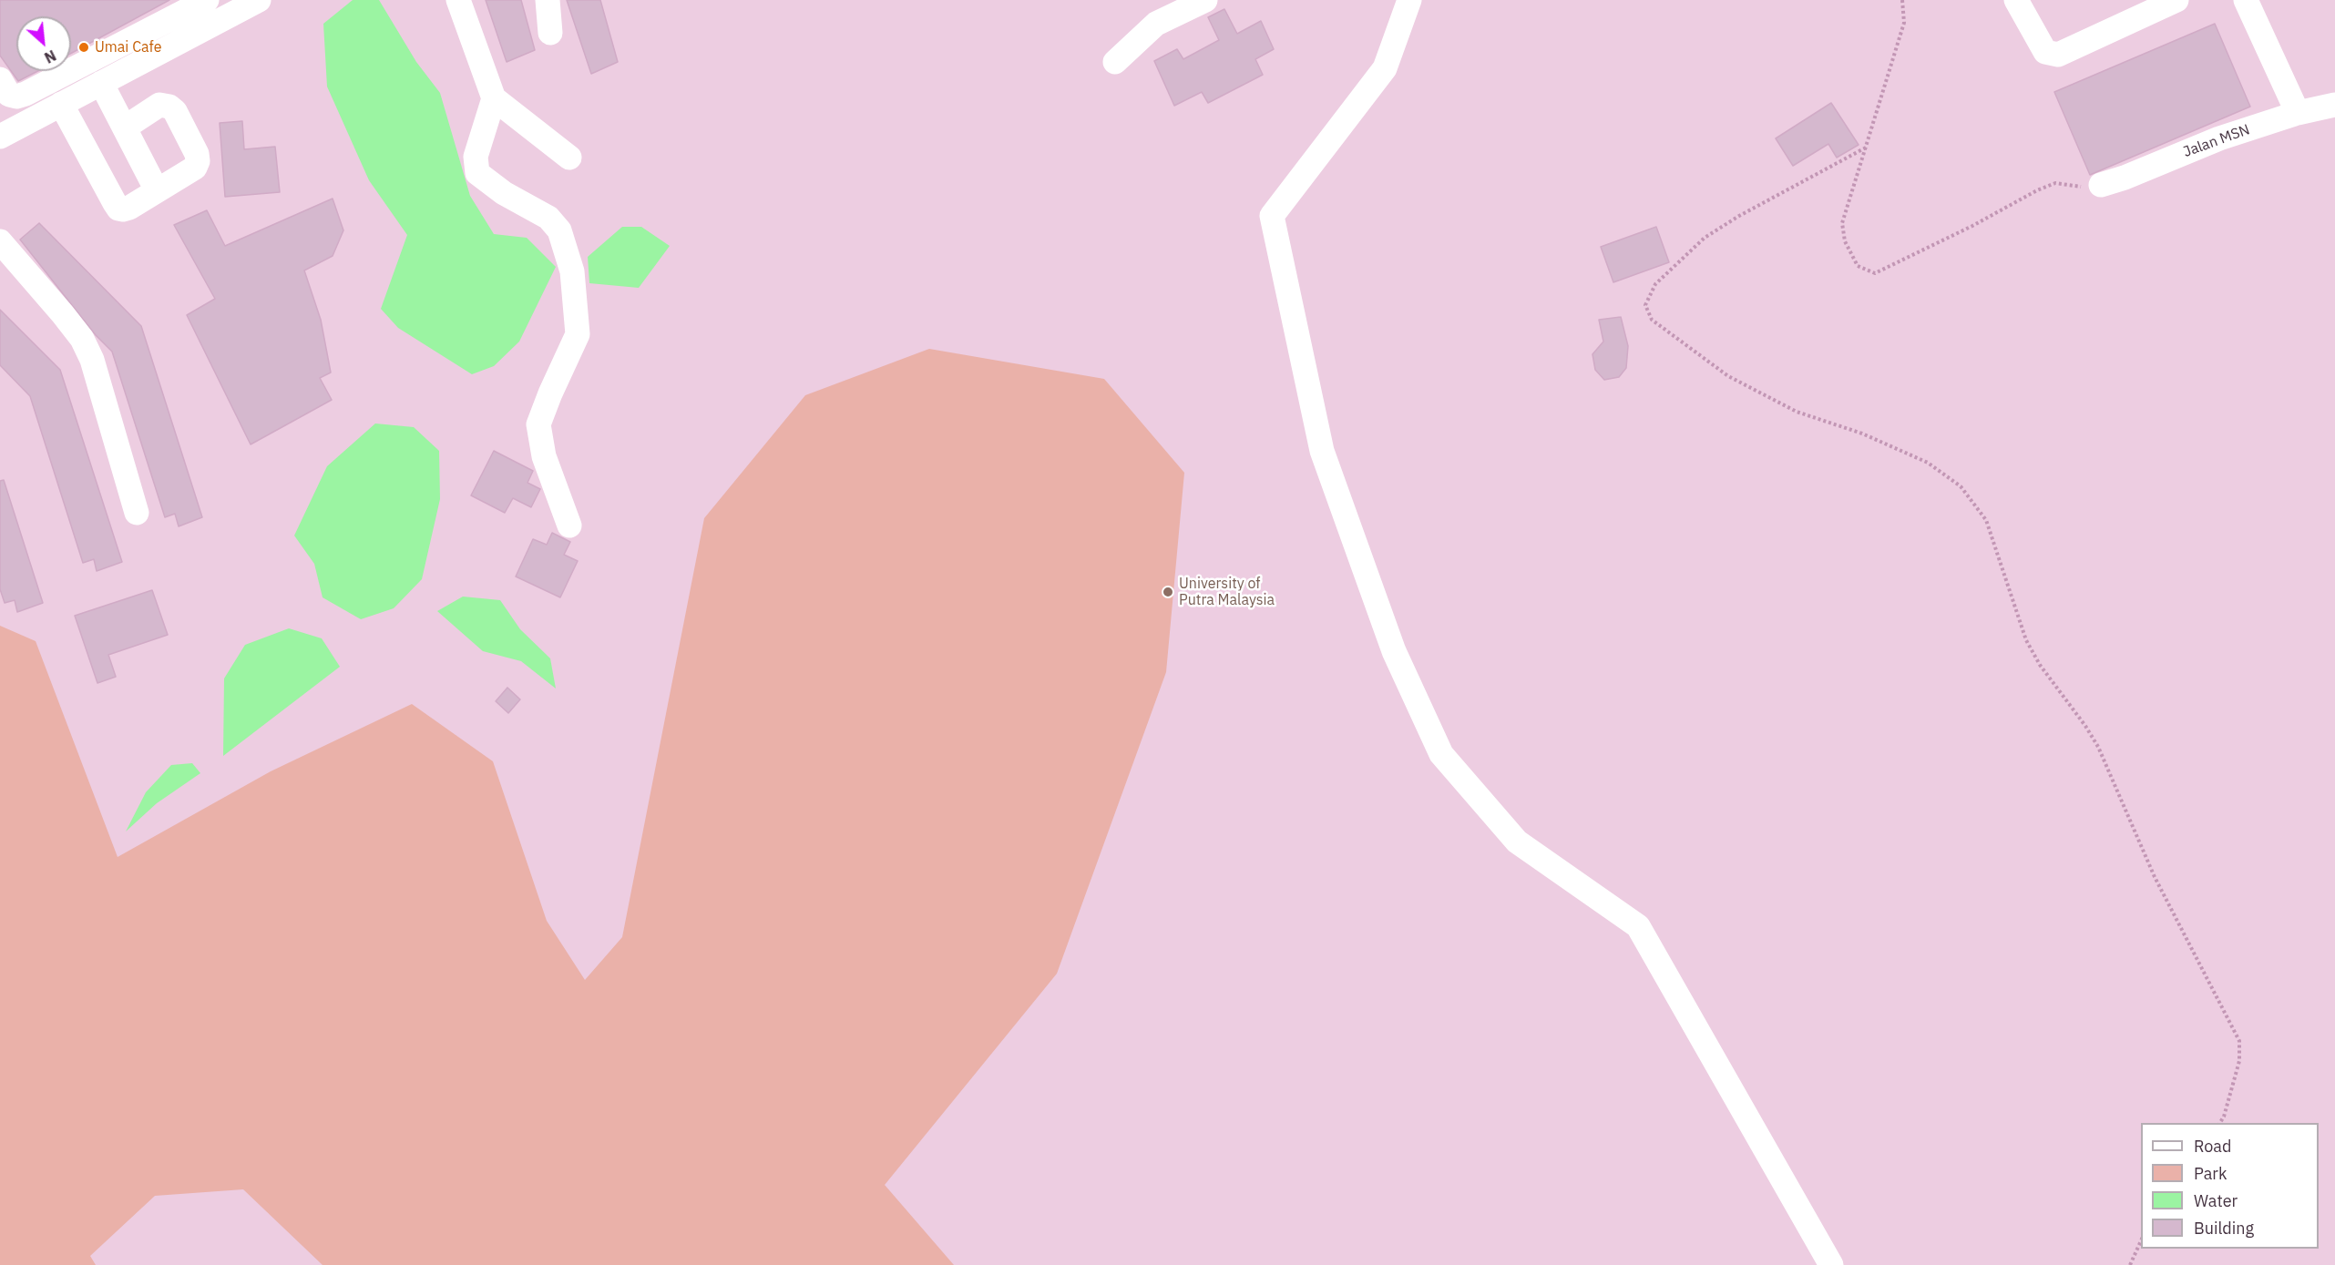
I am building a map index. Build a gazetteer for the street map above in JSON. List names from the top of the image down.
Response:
{
  "streets": {
    "street": ["Jalan MSN"]
  },
  "places": ["Umai Cafe", "University of Putra Malaysia"],
  "legend": [
    "Road",
    "Park",
    "Water",
    "Building"
  ],
  "north": "bottom right"
}
